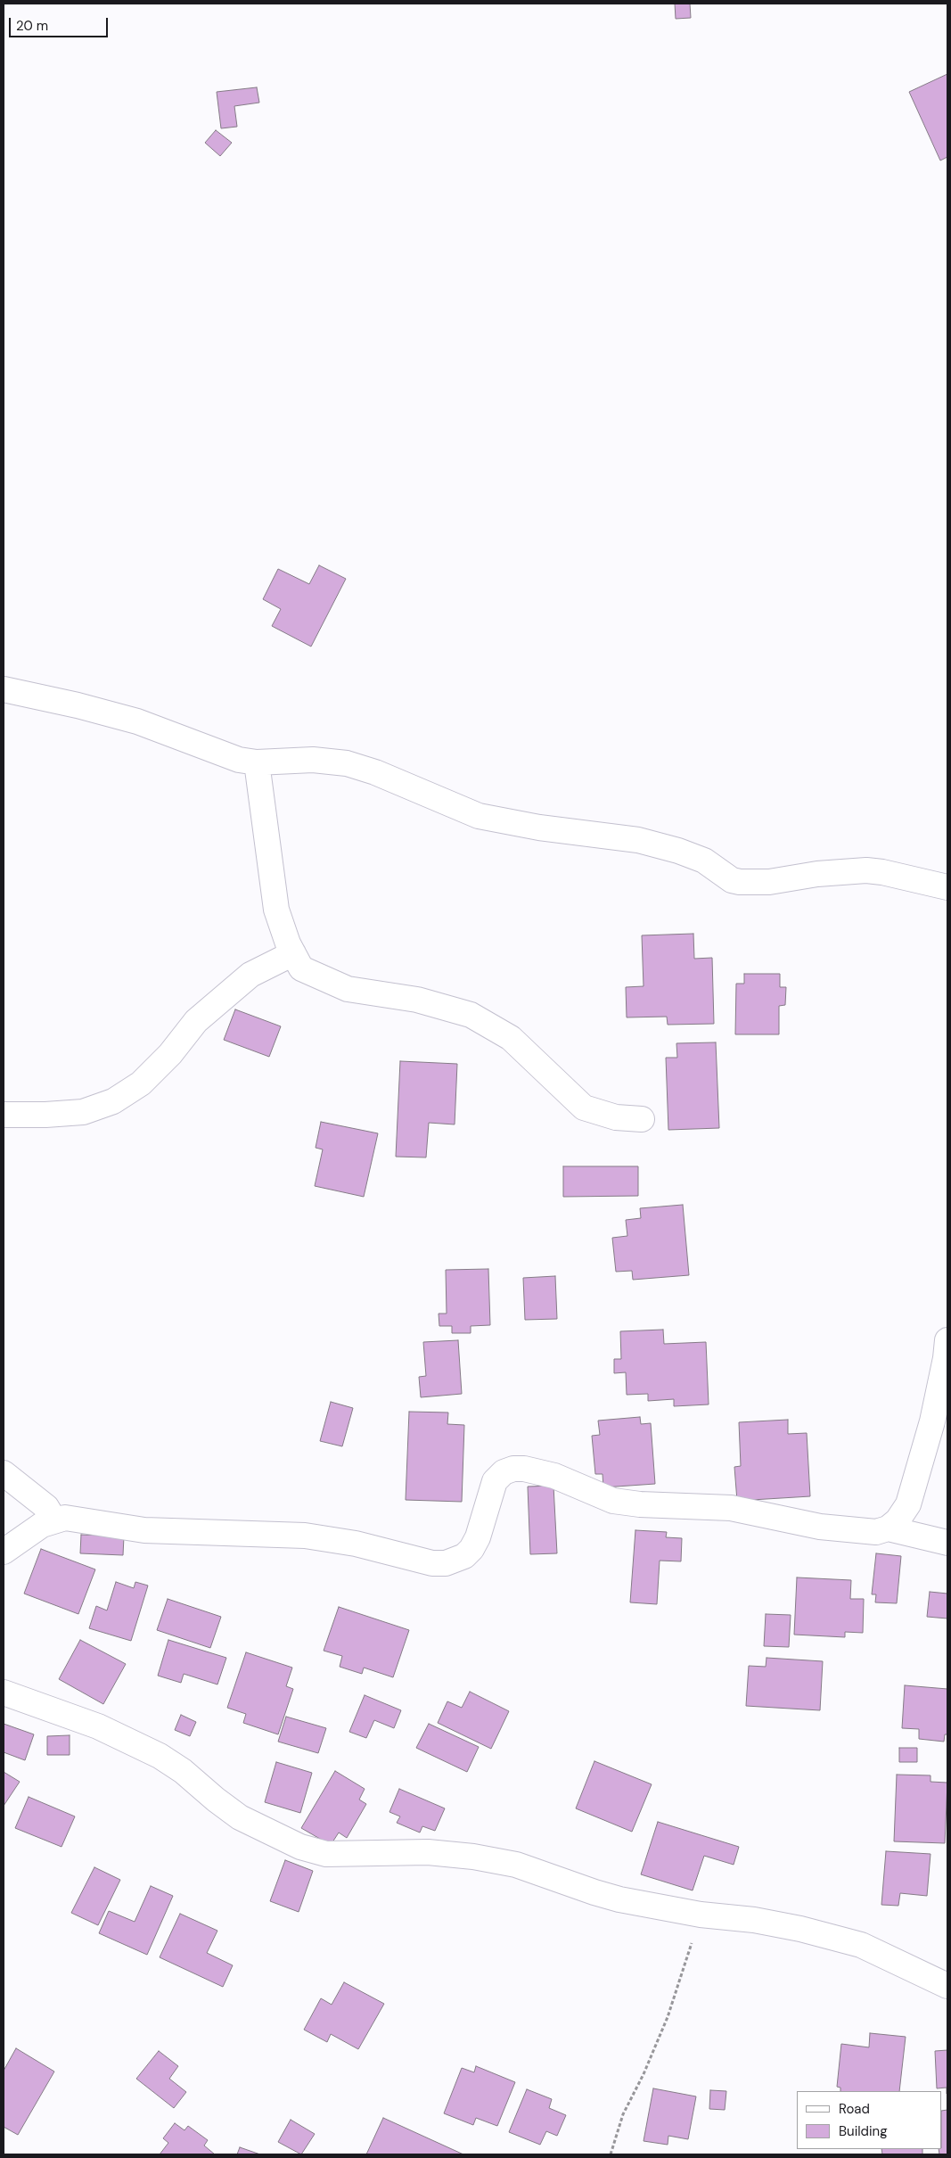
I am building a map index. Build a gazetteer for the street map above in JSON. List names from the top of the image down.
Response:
{
  "legend": ["Road", "Building"],
  "scale_bar": "20 m"
}
